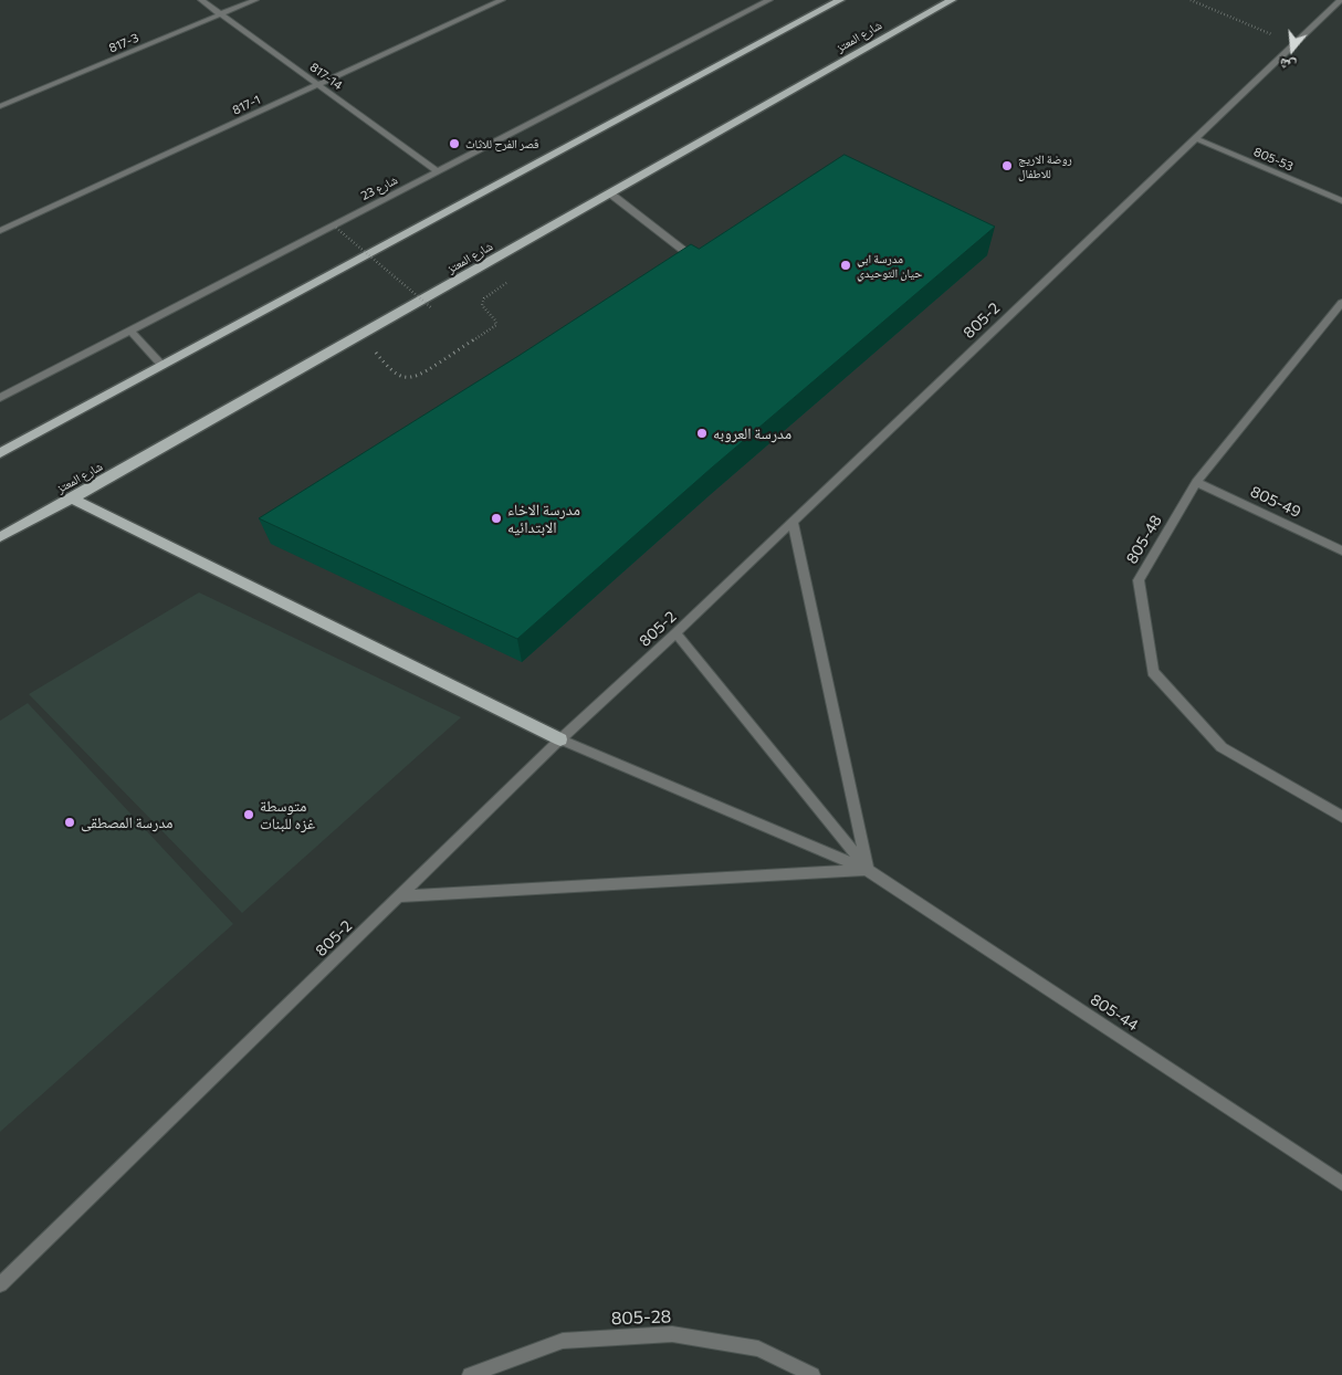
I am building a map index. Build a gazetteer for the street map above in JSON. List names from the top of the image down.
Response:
{
  "streets": {
    "main road": ["شارع المعتز"],
    "street": [
      "817-3",
      "817-14",
      "817-1",
      "805-53",
      "شارع 23",
      "805-2",
      "805-49",
      "805-48",
      "805-44",
      "805-28"
    ]
  },
  "crossings": [
    ["817-3", "817-14"],
    ["817-14", "817-1"],
    ["817-14", "شارع 23"],
    ["805-53", "805-2"],
    ["805-49", "805-48"]
  ],
  "places": [
    "قصر الفرح للاثاث",
    "روضة الاريج للاطفال",
    "مدرسة ابي حيان التوحيدي",
    "مدرسة العروبه",
    "مدرسة الاخاء الابتدائيه",
    "متوسطة غزه للبنات",
    "مدرسة المصطقى"
  ],
  "north": "bottom"
}
